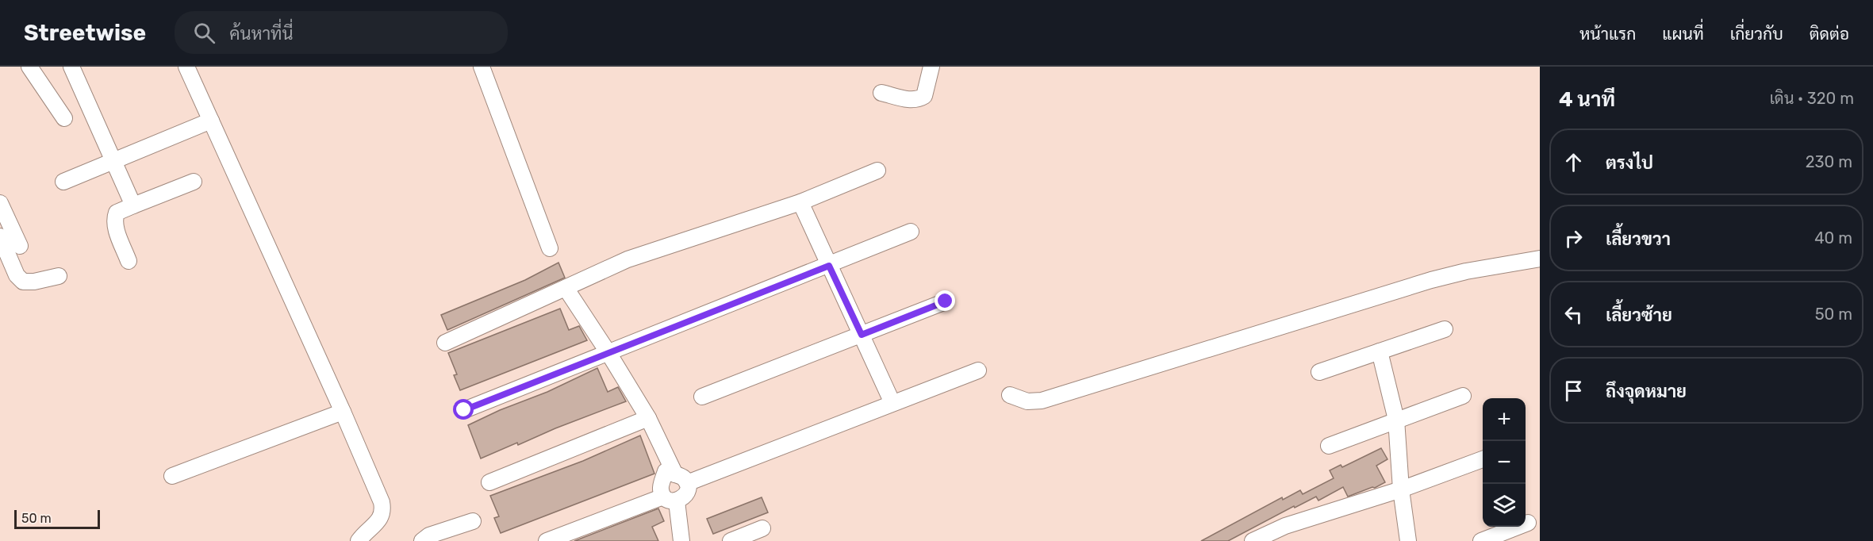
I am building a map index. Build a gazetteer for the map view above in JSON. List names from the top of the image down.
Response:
{
  "scale_bar": "50 m",
  "page": {
    "header": "Streetwise",
    "search": "ค้นหาที่นี่",
    "nav": [
      "หน้าแรก",
      "แผนที่",
      "เกี่ยวกับ",
      "ติดต่อ"
    ],
    "heading": ["4 นาที", "เดิน · 320 m"],
    "list": [
      ["ตรงไป", "230 m"],
      ["เลี้ยวขวา", "40 m"],
      ["เลี้ยวซ้าย", "50 m"],
      "ถึงจุดหมาย"
    ],
    "map_buttons": ["+", "−"],
    "scale": "50 m"
  }
}
